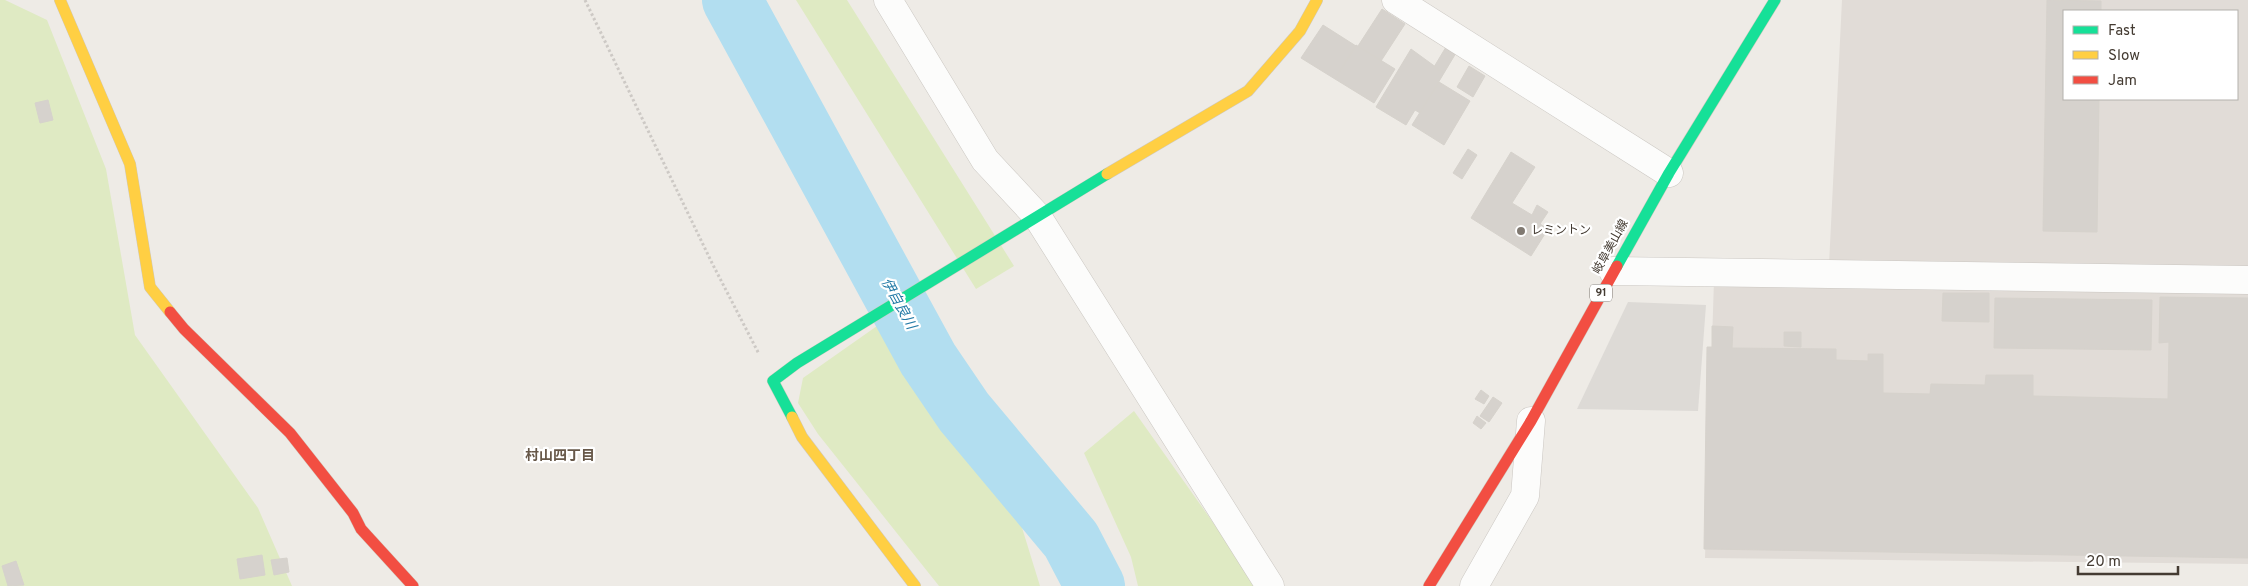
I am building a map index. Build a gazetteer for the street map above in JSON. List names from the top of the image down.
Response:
{
  "streets": {
    "street": ["岐阜美山線", "91"]
  },
  "districts": ["村山四丁目"],
  "water": ["伊自良川"],
  "places": ["レミントン"],
  "legend": ["Fast", "Slow", "Jam"],
  "scale_bar": "20 m"
}
